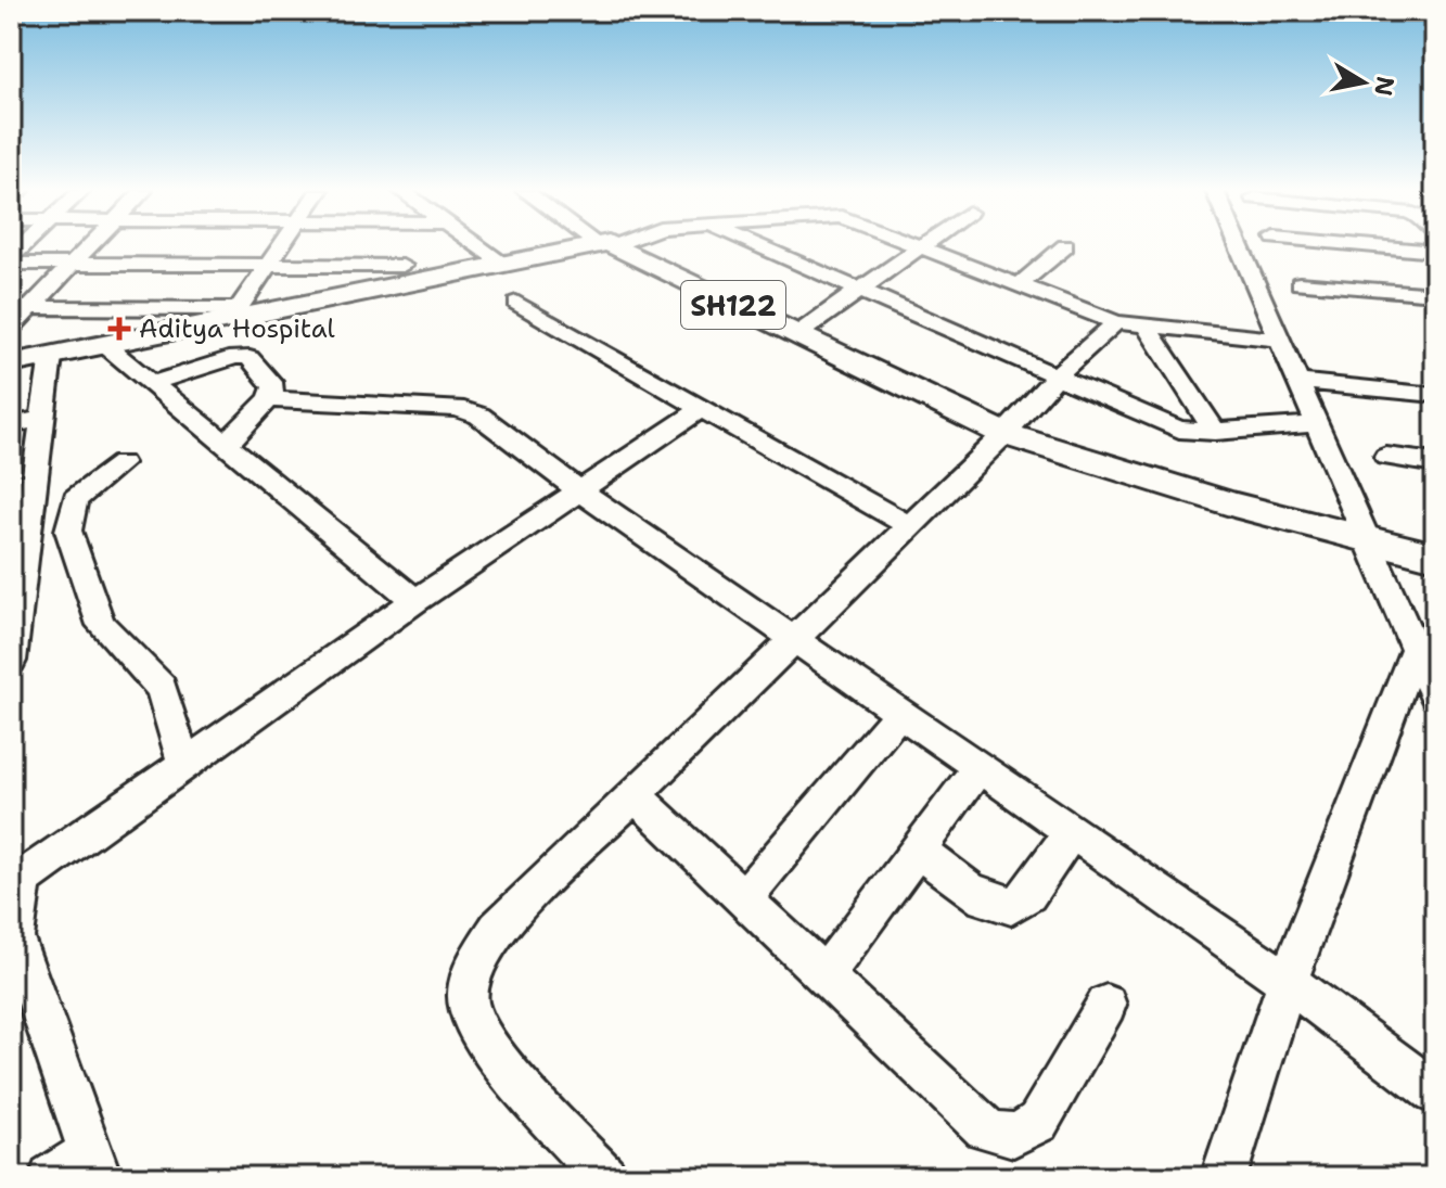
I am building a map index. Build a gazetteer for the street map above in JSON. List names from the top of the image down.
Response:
{
  "streets": {
    "main road": ["SH122"]
  },
  "places": {
    "health": ["Aditya Hospital"]
  },
  "north": "right"
}
